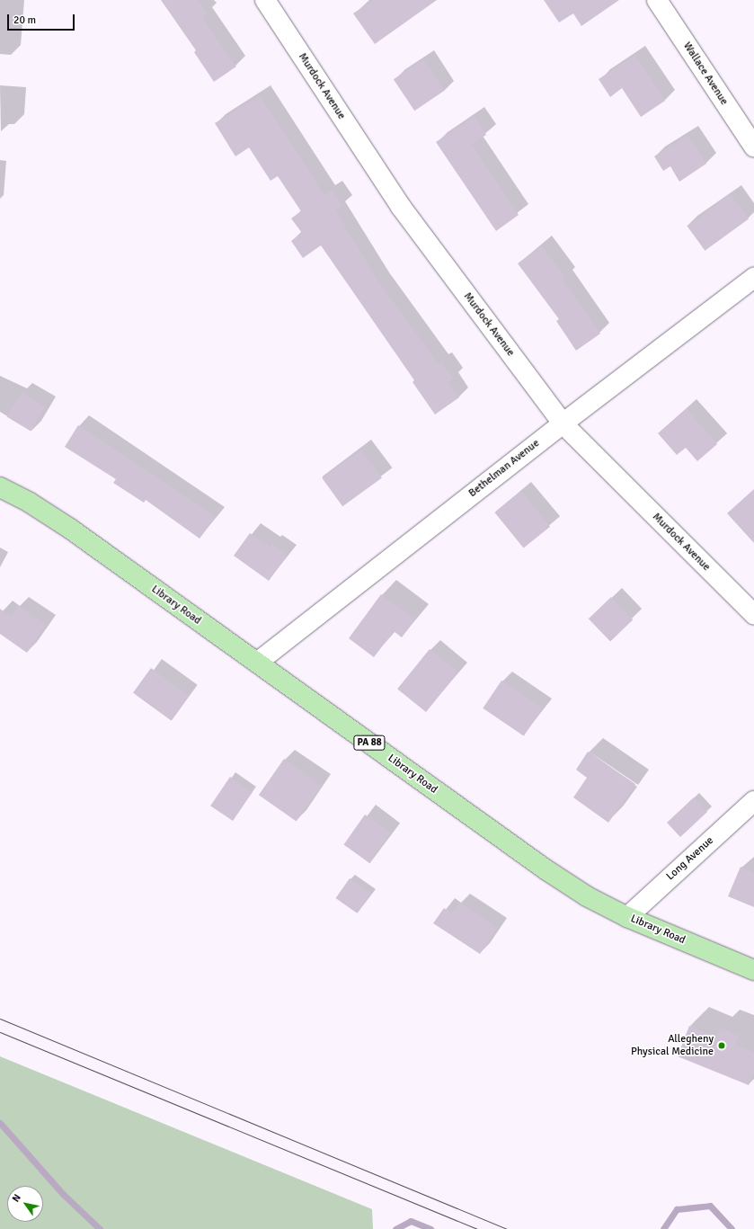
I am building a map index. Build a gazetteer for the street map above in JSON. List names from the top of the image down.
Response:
{
  "streets": {
    "main road": ["Library Road", "PA 88"],
    "street": [
      "Wallace Avenue",
      "Murdock Avenue",
      "Bethelman Avenue",
      "Long Avenue"
    ]
  },
  "crossings": [
    ["Murdock Avenue", "Bethelman Avenue"],
    ["Bethelman Avenue", "Library Road"],
    ["Library Road", "Long Avenue"]
  ],
  "places": ["Allegheny Physical Medicine"],
  "scale_bar": "20 m",
  "north": "top left"
}
